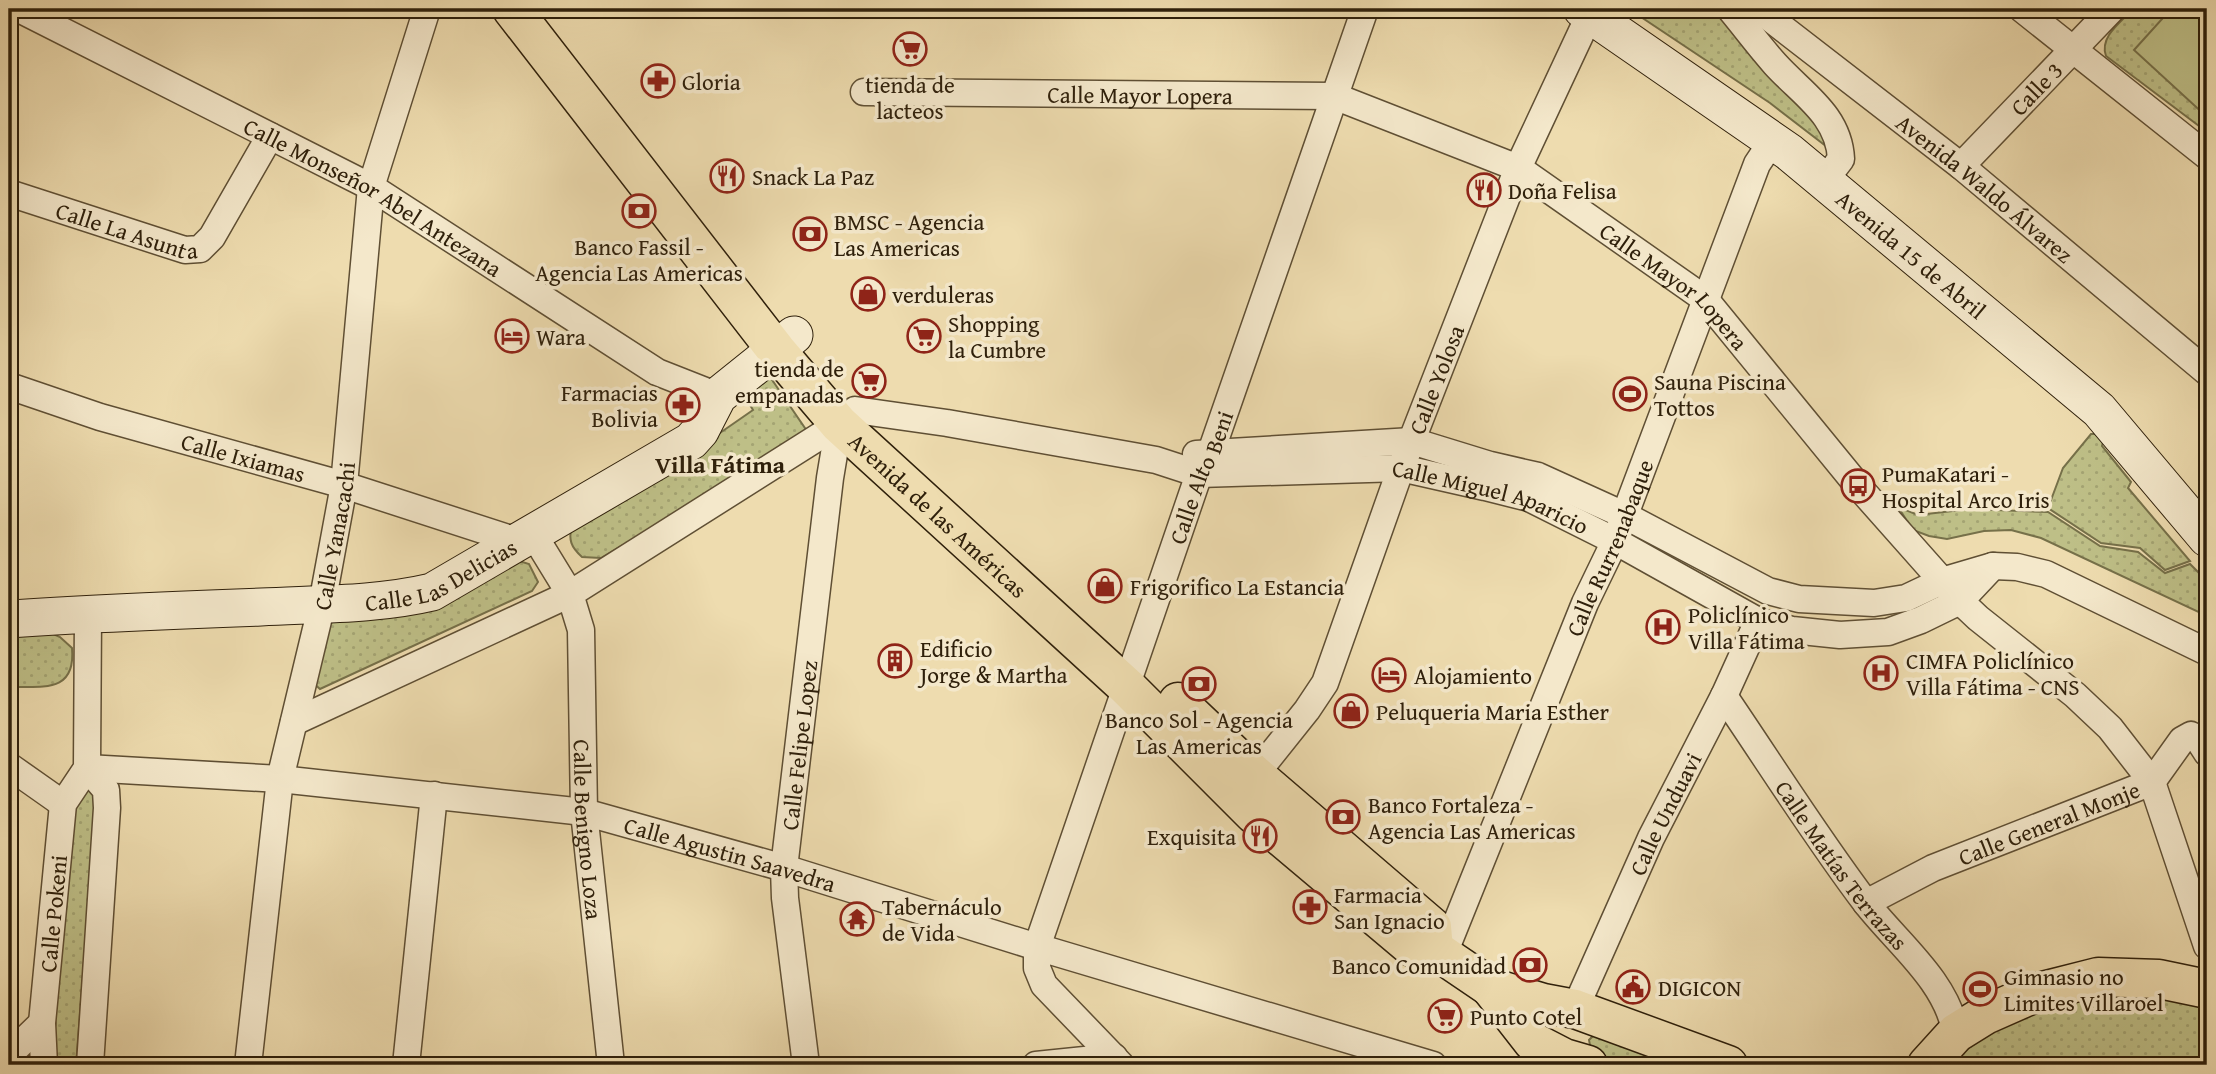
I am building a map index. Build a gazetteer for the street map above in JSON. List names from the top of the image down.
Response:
{
  "streets": {
    "main road": ["Avenida de las Américas"],
    "street": [
      "Calle 3",
      "Calle Mayor Lopera",
      "Avenida Waldo Álvarez",
      "Calle Monseñor Abel Antezana",
      "Calle La Asunta",
      "Avenida 15 de Abril",
      "Calle Yolosa",
      "Calle Ixiamas",
      "Calle Alto Beni",
      "Calle Miguel Aparicio",
      "Calle Yanacachi",
      "Calle Rurrenabaque",
      "Calle Las Delicias",
      "Calle Felipe Lopez",
      "Calle Unduavi",
      "Calle General Monje",
      "Calle Benigno Loza",
      "Calle Agustin Saavedra",
      "Calle Matías Terrazas",
      "Calle Pokeni"
    ]
  },
  "crossings": [
    ["Calle 3", "Avenida Waldo Álvarez"],
    ["Calle Mayor Lopera", "Calle Yolosa"],
    ["Calle Mayor Lopera", "Calle Alto Beni"],
    ["Calle Mayor Lopera", "Calle Miguel Aparicio"],
    ["Calle Mayor Lopera", "Calle Rurrenabaque"],
    ["Calle Mayor Lopera", "Calle General Monje"],
    ["Calle Monseñor Abel Antezana", "Calle La Asunta"],
    ["Calle Monseñor Abel Antezana", "Calle Yanacachi"],
    ["Calle Monseñor Abel Antezana", "Calle Las Delicias"],
    ["Avenida 15 de Abril", "Calle Yolosa"],
    ["Avenida 15 de Abril", "Calle Rurrenabaque"],
    ["Calle Yolosa", "Calle Miguel Aparicio"],
    ["Calle Yolosa", "Avenida de las Américas"],
    ["Calle Ixiamas", "Calle Yanacachi"],
    ["Calle Ixiamas", "Calle Las Delicias"],
    ["Calle Alto Beni", "Calle Miguel Aparicio"],
    ["Calle Alto Beni", "Avenida de las Américas"],
    ["Calle Alto Beni", "Calle Agustin Saavedra"],
    ["Calle Miguel Aparicio", "Avenida de las Américas"],
    ["Calle Miguel Aparicio", "Calle Rurrenabaque"],
    ["Calle Miguel Aparicio", "Calle Felipe Lopez"],
    ["Calle Miguel Aparicio", "Calle Unduavi"],
    ["Avenida de las Américas", "Calle Rurrenabaque"],
    ["Avenida de las Américas", "Calle Las Delicias"],
    ["Avenida de las Américas", "Calle Felipe Lopez"],
    ["Calle Yanacachi", "Calle Las Delicias"],
    ["Calle Yanacachi", "Calle Agustin Saavedra"],
    ["Calle Felipe Lopez", "Calle Agustin Saavedra"],
    ["Calle Unduavi", "Calle Matías Terrazas"],
    ["Calle General Monje", "Calle Matías Terrazas"],
    ["Calle Benigno Loza", "Calle Agustin Saavedra"],
    ["Calle Agustin Saavedra", "Calle Pokeni"]
  ],
  "districts": ["Villa Fátima"],
  "places": {
    "supermarket": [
      "tienda de lacteos",
      "Shopping la Cumbre",
      "tienda de empanadas",
      "Punto Cotel"
    ],
    "pharmacy": ["Gloria", "Farmacias Bolivia", "Farmacia San Ignacio"],
    "restaurant": ["Snack La Paz", "Doña Felisa", "Exquisita"],
    "bank": [
      "Banco Fassil - Agencia Las Americas",
      "BMSC - Agencia Las Americas",
      "Banco Sol - Agencia Las Americas",
      "Banco Fortaleza - Agencia Las Americas",
      "Banco Comunidad"
    ],
    "shop": ["verduleras", "Frigorifico La Estancia", "Peluqueria Maria Esther"],
    "hotel": ["Wara", "Alojamiento"],
    "sports": ["Sauna Piscina Tottos", "Gimnasio no Limites Villaroel"],
    "bus stop": ["PumaKatari - Hospital Arco Iris"],
    "hospital": ["Policlínico Villa Fátima", "CIMFA Policlínico Villa Fátima - CNS"],
    "building": ["Edificio Jorge & Martha"],
    "temple": ["Tabernáculo de Vida"],
    "public building": ["DIGICON"]
  }
}
